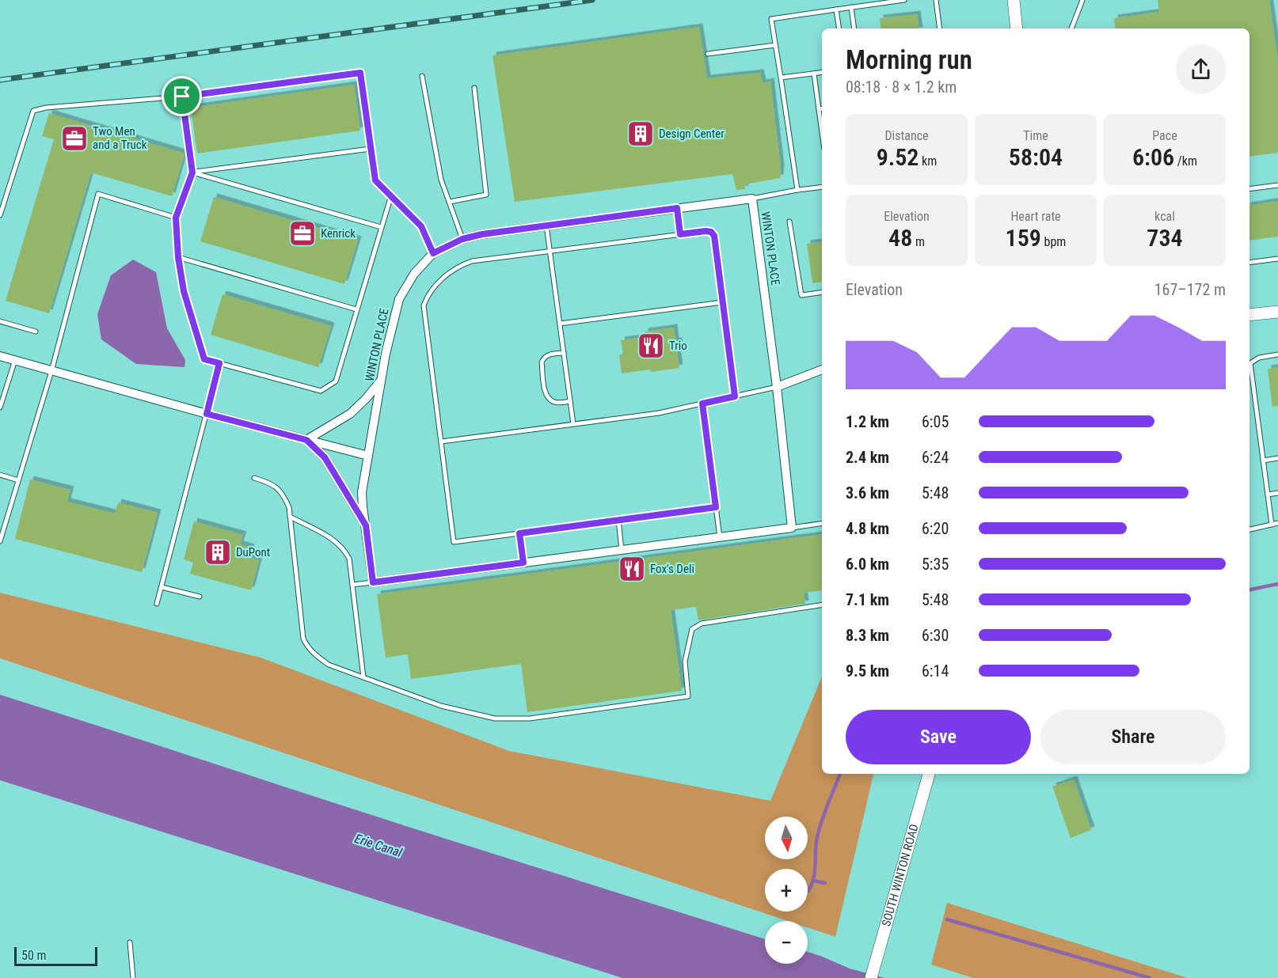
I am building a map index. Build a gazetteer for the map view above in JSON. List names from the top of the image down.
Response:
{
  "streets": {
    "main road": ["SOUTH WINTON ROAD"],
    "street": ["WINTON PLACE"]
  },
  "water": ["Erie Canal"],
  "places": {
    "building": ["Design Center", "DuPont"],
    "office": ["Two Men and a Truck", "Kenrick"],
    "restaurant": ["Trio", "Fox's Deli"]
  },
  "scale_bar": "50 m",
  "north": "bottom",
  "page": {
    "heading": ["Morning run", "08:18 · 8 × 1.2 km"],
    "stats": [
      ["Distance", "9.52 km"],
      ["Time", "58:04"],
      ["Pace", "6:06 /km"],
      ["Elevation", "48 m"],
      ["Heart rate", "159 bpm"],
      ["kcal", "734"]
    ],
    "chart": ["Elevation", "167–172 m"],
    "list": [
      {
        "name": "1.2 km",
        "note": "6:05"
      },
      {
        "name": "2.4 km",
        "note": "6:24"
      },
      {
        "name": "3.6 km",
        "note": "5:48"
      },
      {
        "name": "4.8 km",
        "note": "6:20"
      },
      {
        "name": "6.0 km",
        "note": "5:35"
      },
      {
        "name": "7.1 km",
        "note": "5:48"
      },
      {
        "name": "8.3 km",
        "note": "6:30"
      },
      {
        "name": "9.5 km",
        "note": "6:14"
      }
    ],
    "buttons": ["Save", "Share"],
    "map_buttons": ["+", "−"],
    "scale": "50 m"
  }
}
